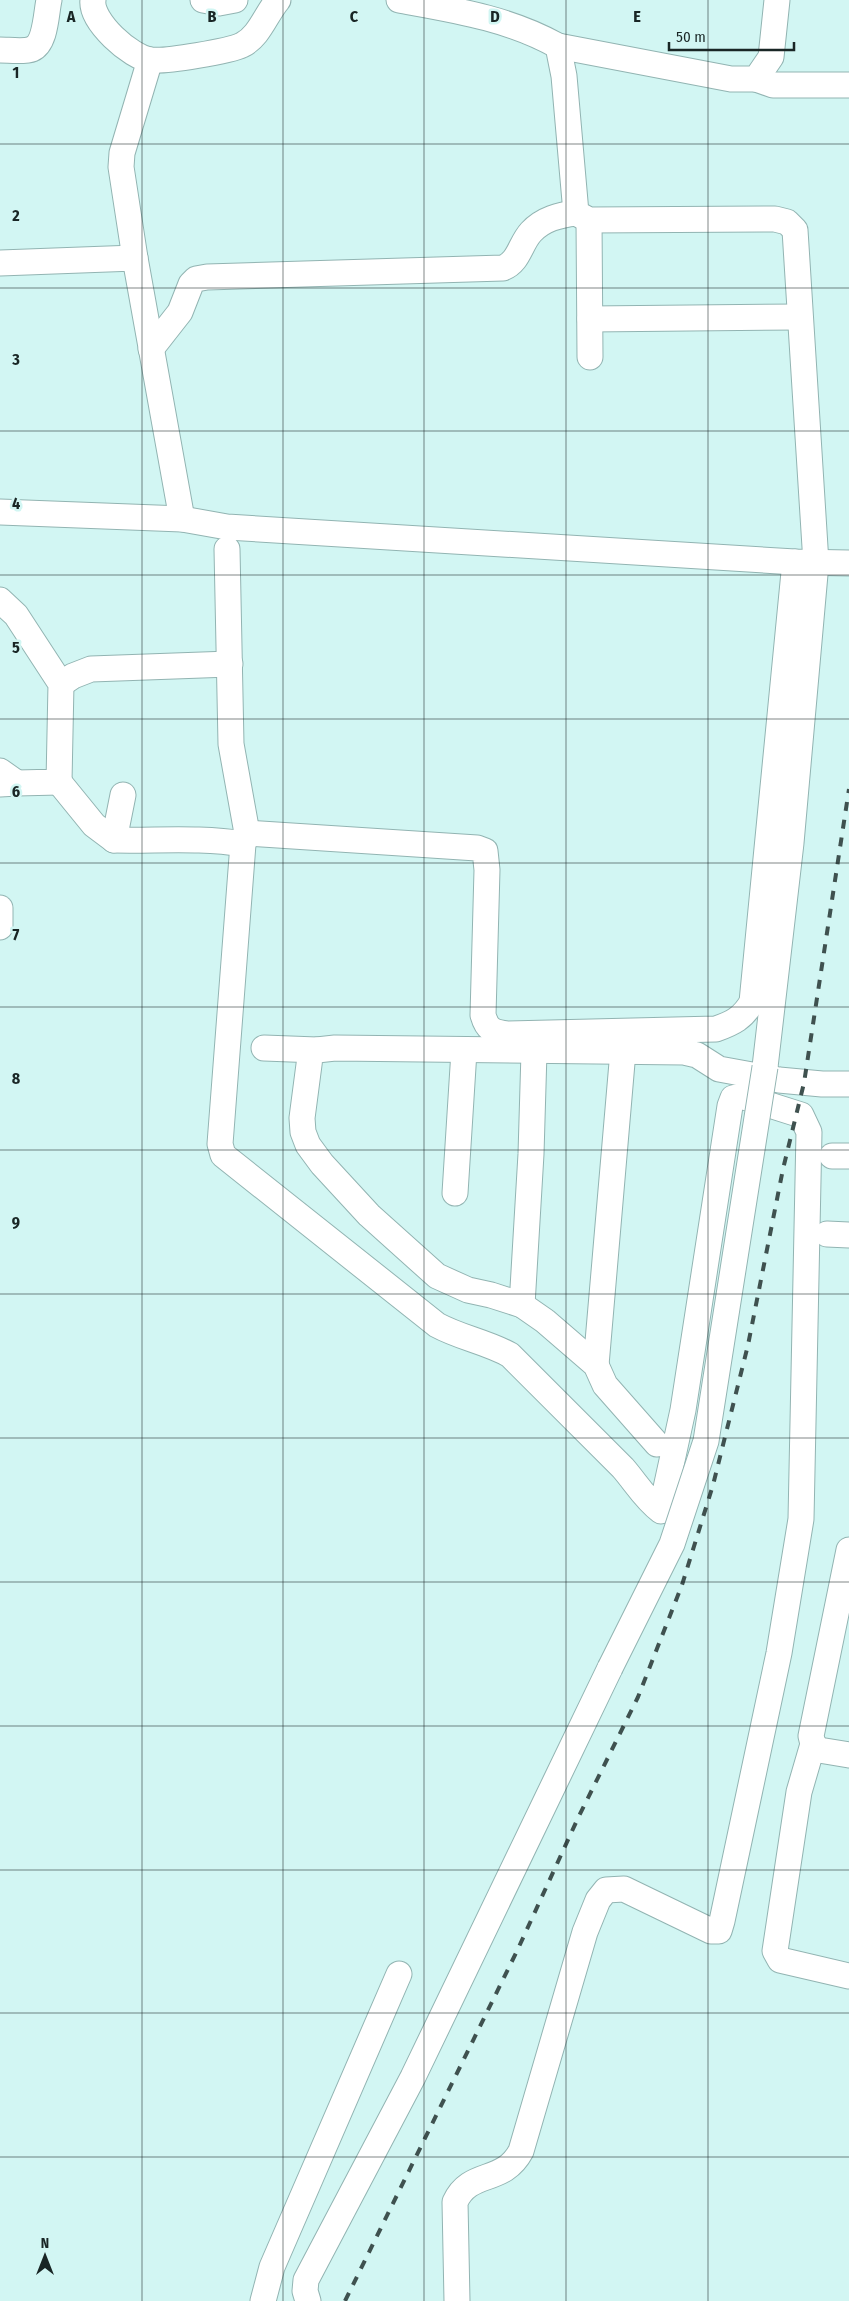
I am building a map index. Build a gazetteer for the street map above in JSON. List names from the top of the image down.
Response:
{
  "scale_bar": "50 m",
  "north": "top",
  "grid": {
    "columns": [
      "A",
      "B",
      "C",
      "D",
      "E"
    ],
    "rows": [
      "1",
      "2",
      "3",
      "4",
      "5",
      "6",
      "7",
      "8",
      "9"
    ]
  }
}
